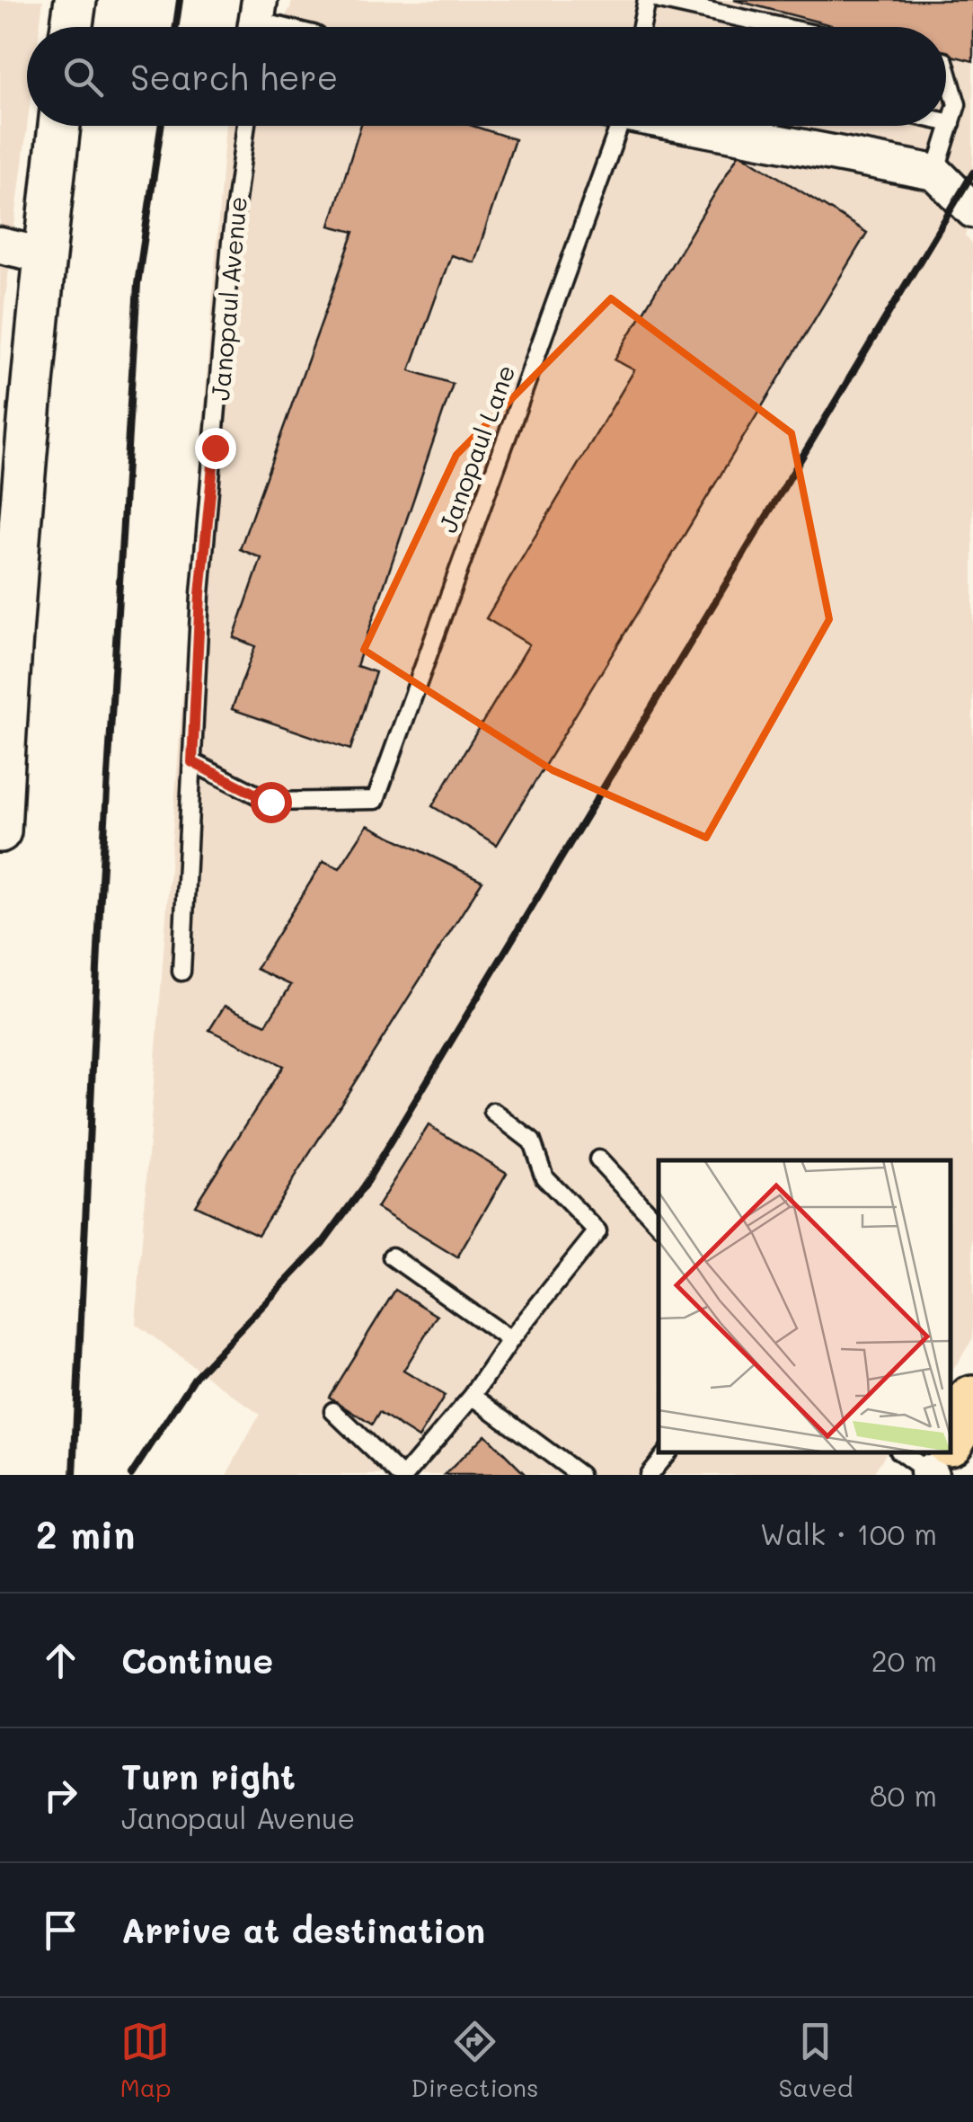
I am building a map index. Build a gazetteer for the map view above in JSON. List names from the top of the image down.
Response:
{
  "streets": {
    "lane": ["Janopaul Avenue", "Janopaul Lane"]
  },
  "crossings": [
    ["Janopaul Avenue", "Janopaul Lane"]
  ],
  "page": {
    "search": "Search here",
    "heading": ["2 min", "Walk · 100 m"],
    "list": [
      ["Continue", "20 m"],
      ["Turn right", "Janopaul Avenue", "80 m"],
      "Arrive at destination"
    ],
    "nav": ["Map", "Directions", "Saved"]
  }
}
